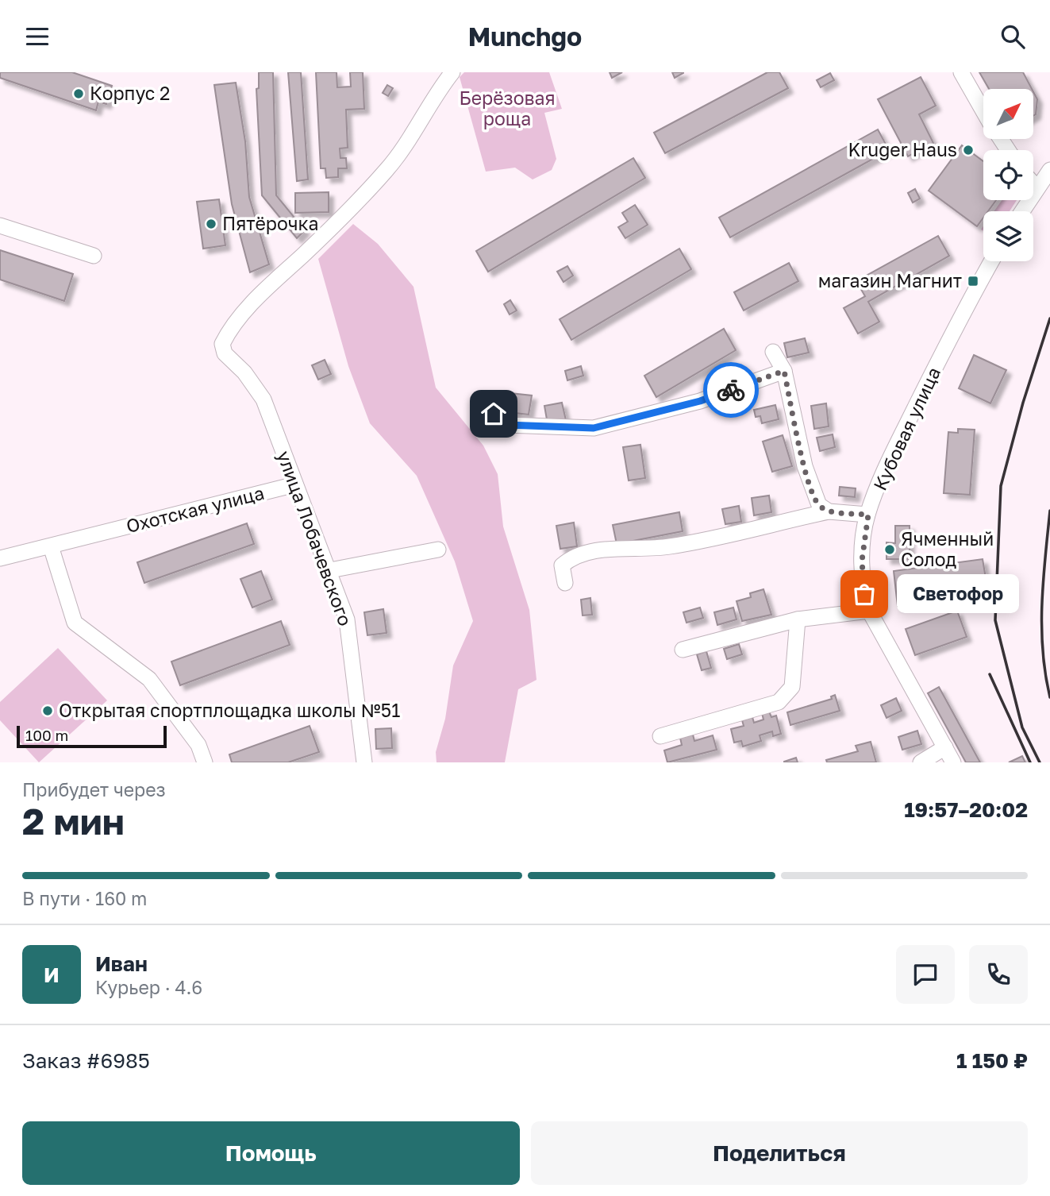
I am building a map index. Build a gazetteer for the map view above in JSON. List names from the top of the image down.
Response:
{
  "streets": {
    "street": ["Кубовая улица", "Охотская улица", "улица Лобачевского"]
  },
  "crossings": [
    ["Охотская улица", "улица Лобачевского"]
  ],
  "parks": ["Берёзовая роща"],
  "places": {
    "other": [
      "Корпус 2",
      "Kruger Haus",
      "Пятёрочка",
      "Ячменный Солод",
      "Светофор",
      "Открытая спортплощадка школы №51"
    ],
    "transit": ["магазин Магнит"]
  },
  "scale_bar": "100 m",
  "north": "top right",
  "page": {
    "header": "Munchgo",
    "bubble": "Светофор",
    "scale": "100 m",
    "heading": ["2 мин", "Прибудет через", "19:57–20:02"],
    "panel": [
      "Иван",
      "Курьер · 4.6",
      "Заказ #6985",
      "1 150 ₽"
    ],
    "bar": "В пути · 160 m",
    "round": "И",
    "buttons": ["Помощь", "Поделиться"]
  }
}
